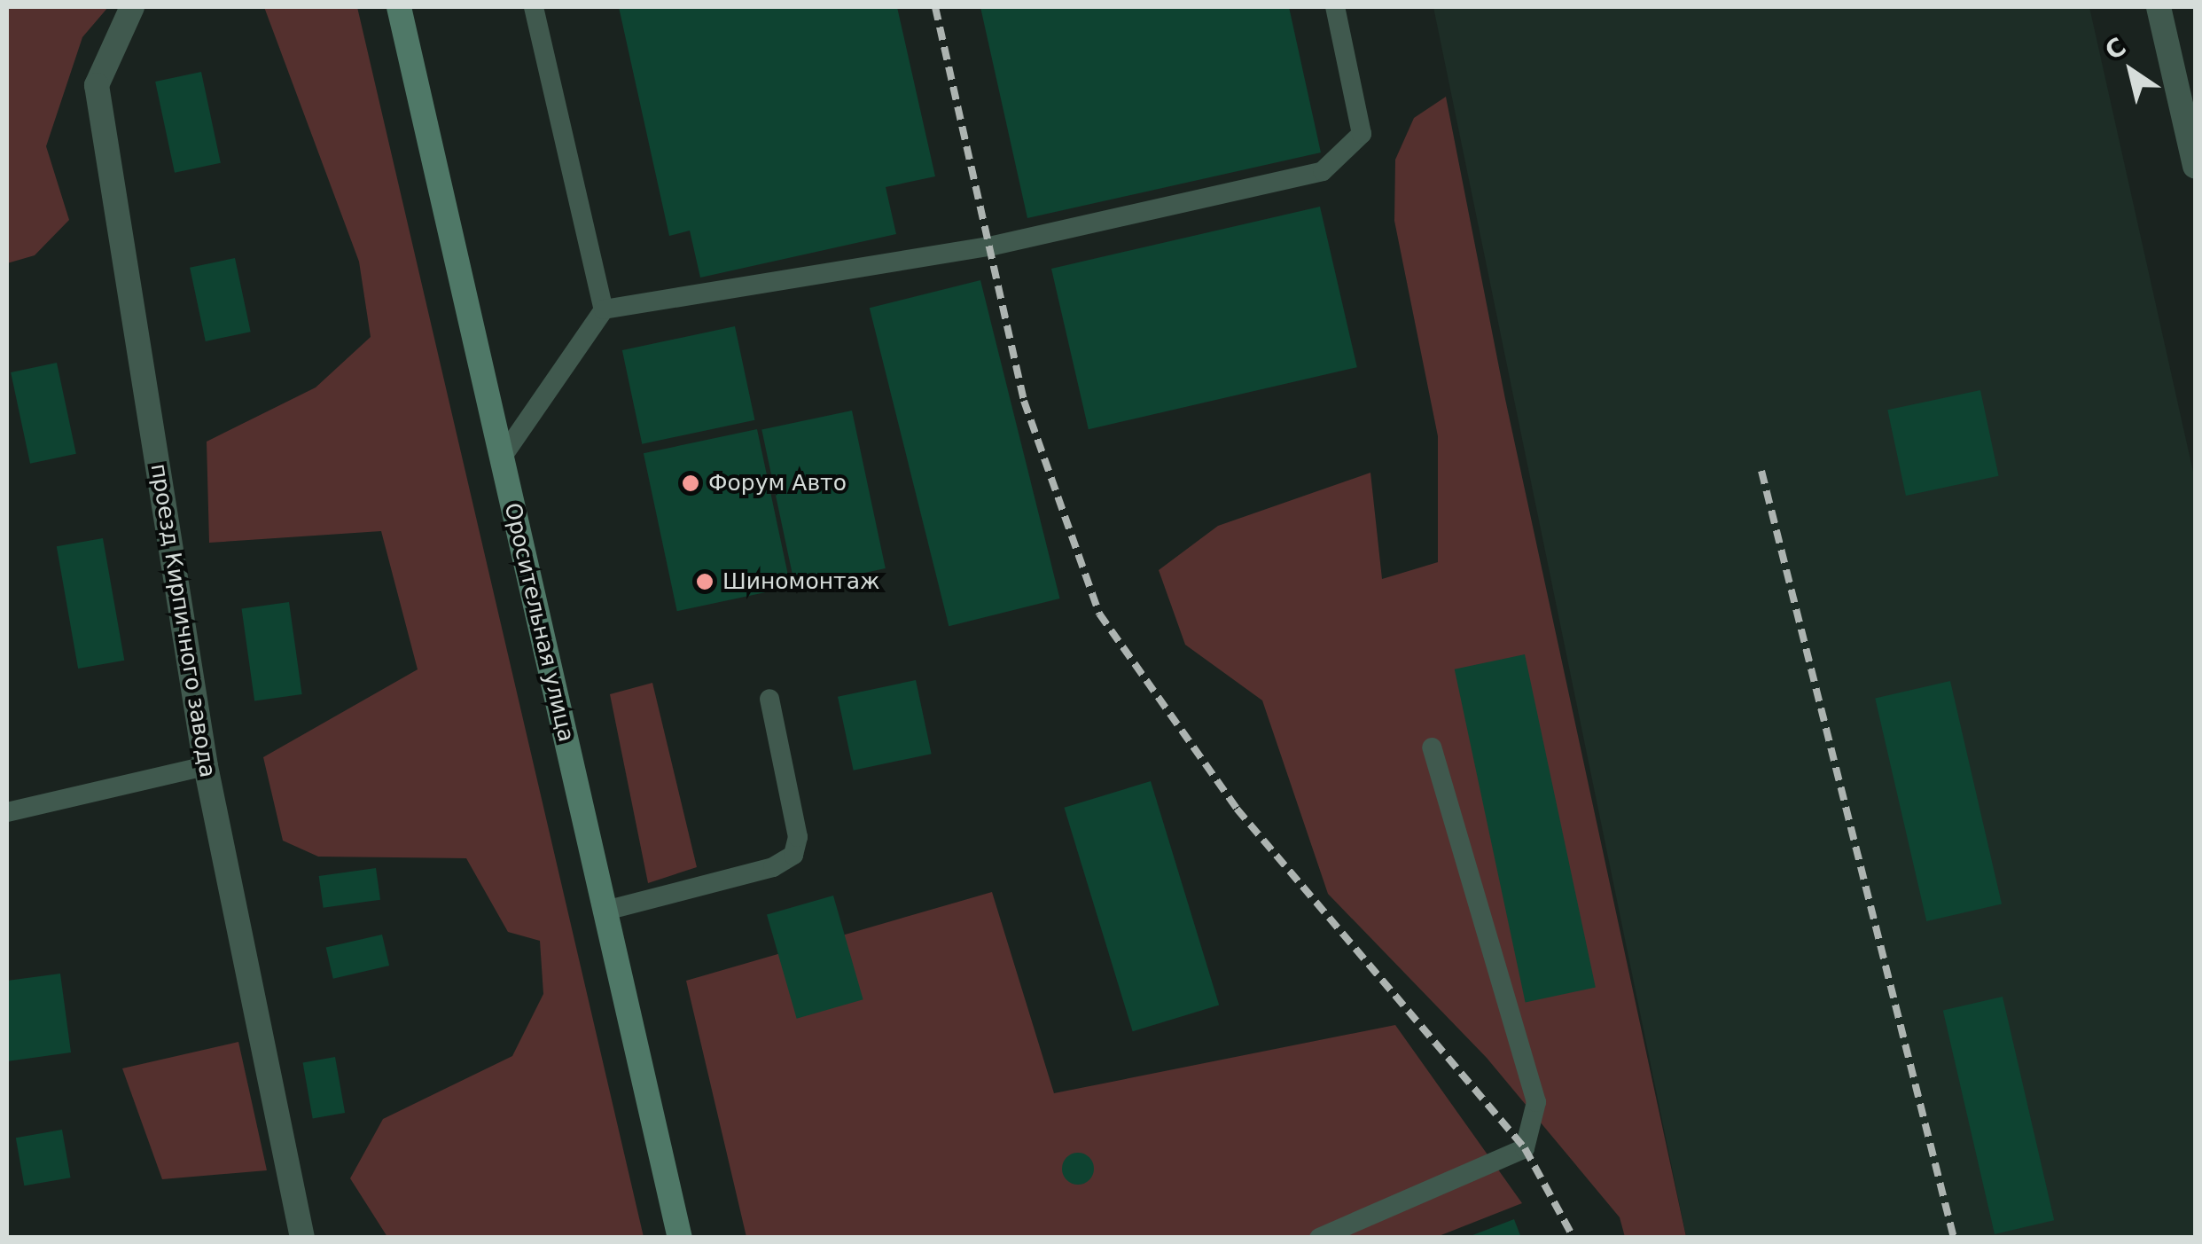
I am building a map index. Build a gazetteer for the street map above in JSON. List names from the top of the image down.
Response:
{
  "streets": {
    "main road": ["Оросительная улица"],
    "street": ["проезд Кирпичного завода"]
  },
  "places": ["Форум Авто", "Шиномонтаж"],
  "north": "top left"
}
